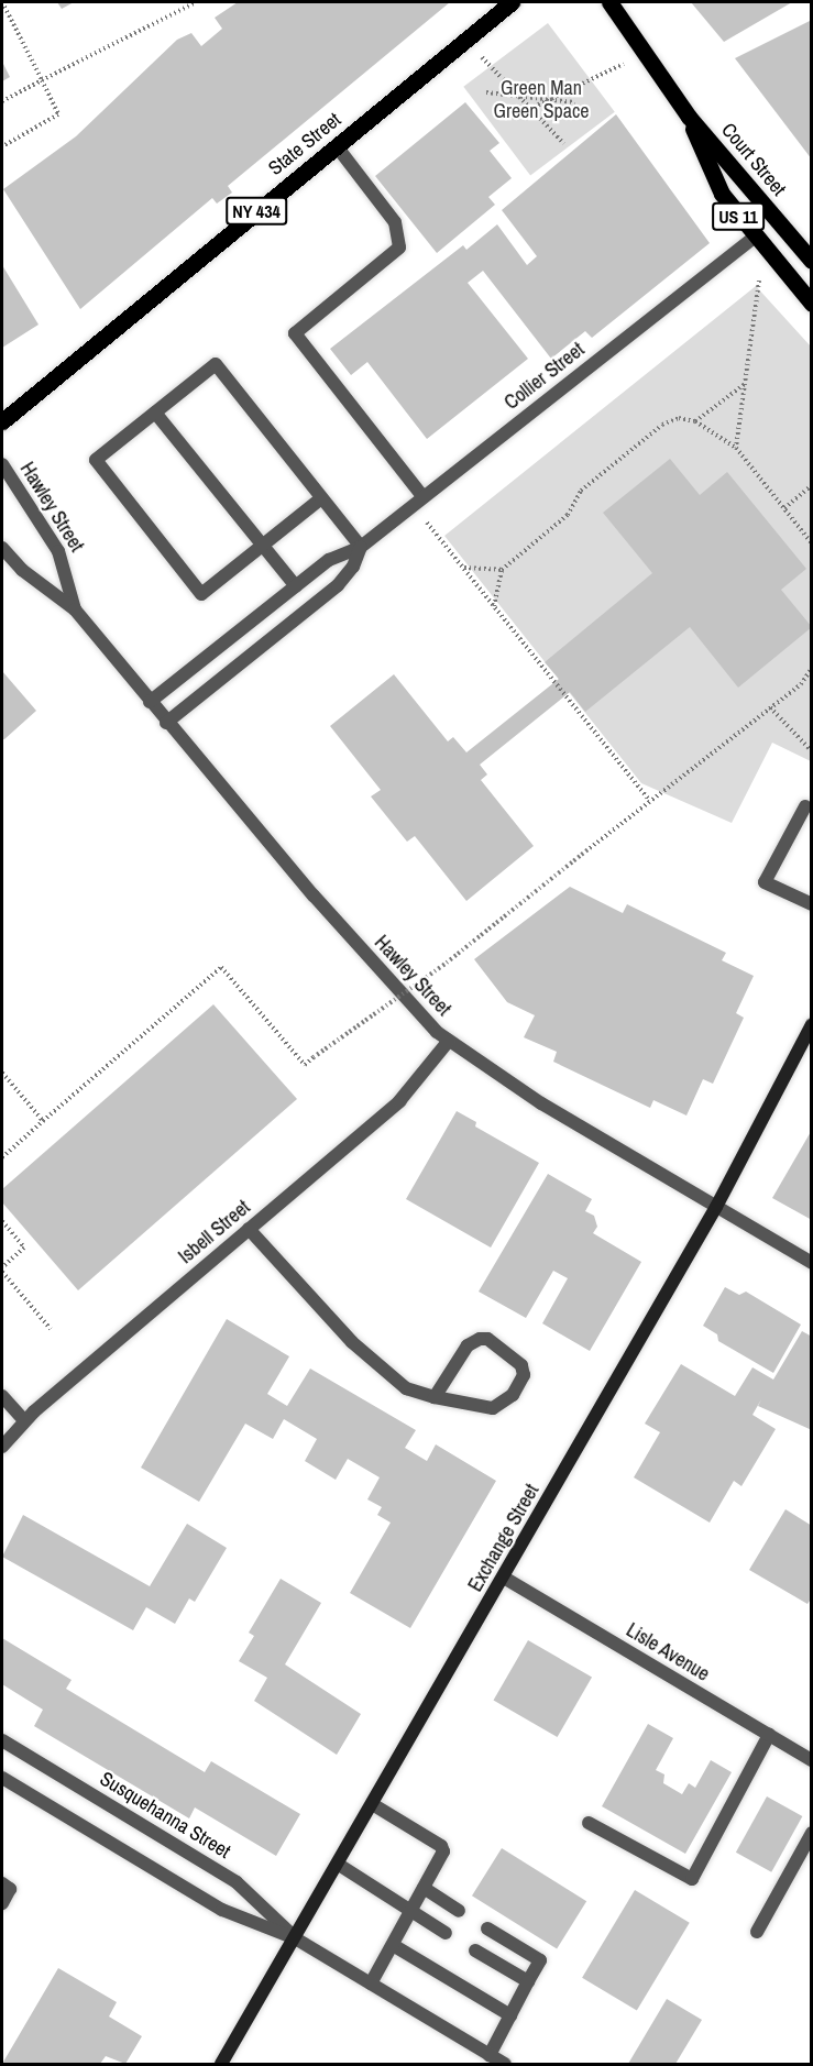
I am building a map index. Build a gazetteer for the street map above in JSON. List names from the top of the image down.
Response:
{
  "streets": {
    "main road": [
      "State Street",
      "Court Street",
      "NY 434",
      "US 11",
      "Exchange Street"
    ],
    "street": [
      "Collier Street",
      "Hawley Street",
      "Isbell Street",
      "Lisle Avenue",
      "Susquehanna Street"
    ]
  },
  "crossings": [
    ["Court Street", "Collier Street"],
    ["Collier Street", "Hawley Street"],
    ["Hawley Street", "Isbell Street"],
    ["Hawley Street", "Exchange Street"],
    ["Exchange Street", "Lisle Avenue"],
    ["Exchange Street", "Susquehanna Street"]
  ],
  "parks": ["Green Man Green Space"]
}
